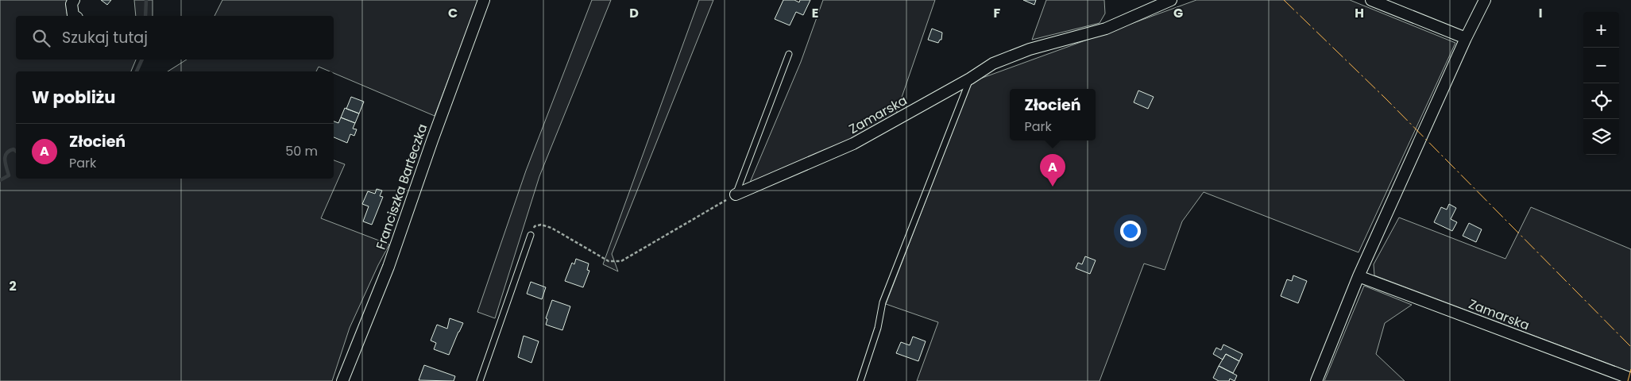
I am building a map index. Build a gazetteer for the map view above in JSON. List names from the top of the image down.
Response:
{
  "streets": {
    "street": ["Zamarska", "Franciszka Barteczka"]
  },
  "page": {
    "map_buttons": ["+", "−"],
    "search": "Szukaj tutaj",
    "heading": "W pobliżu",
    "popup": ["Złocień", "Park"],
    "list": [
      {
        "mark": "A",
        "name": "Złocień",
        "note": "Park",
        "value": "50 m"
      }
    ],
    "pins": "A"
  },
  "grid": {
    "columns": [
      "C",
      "D",
      "E",
      "F",
      "G",
      "H",
      "I"
    ],
    "rows": ["2"]
  }
}
